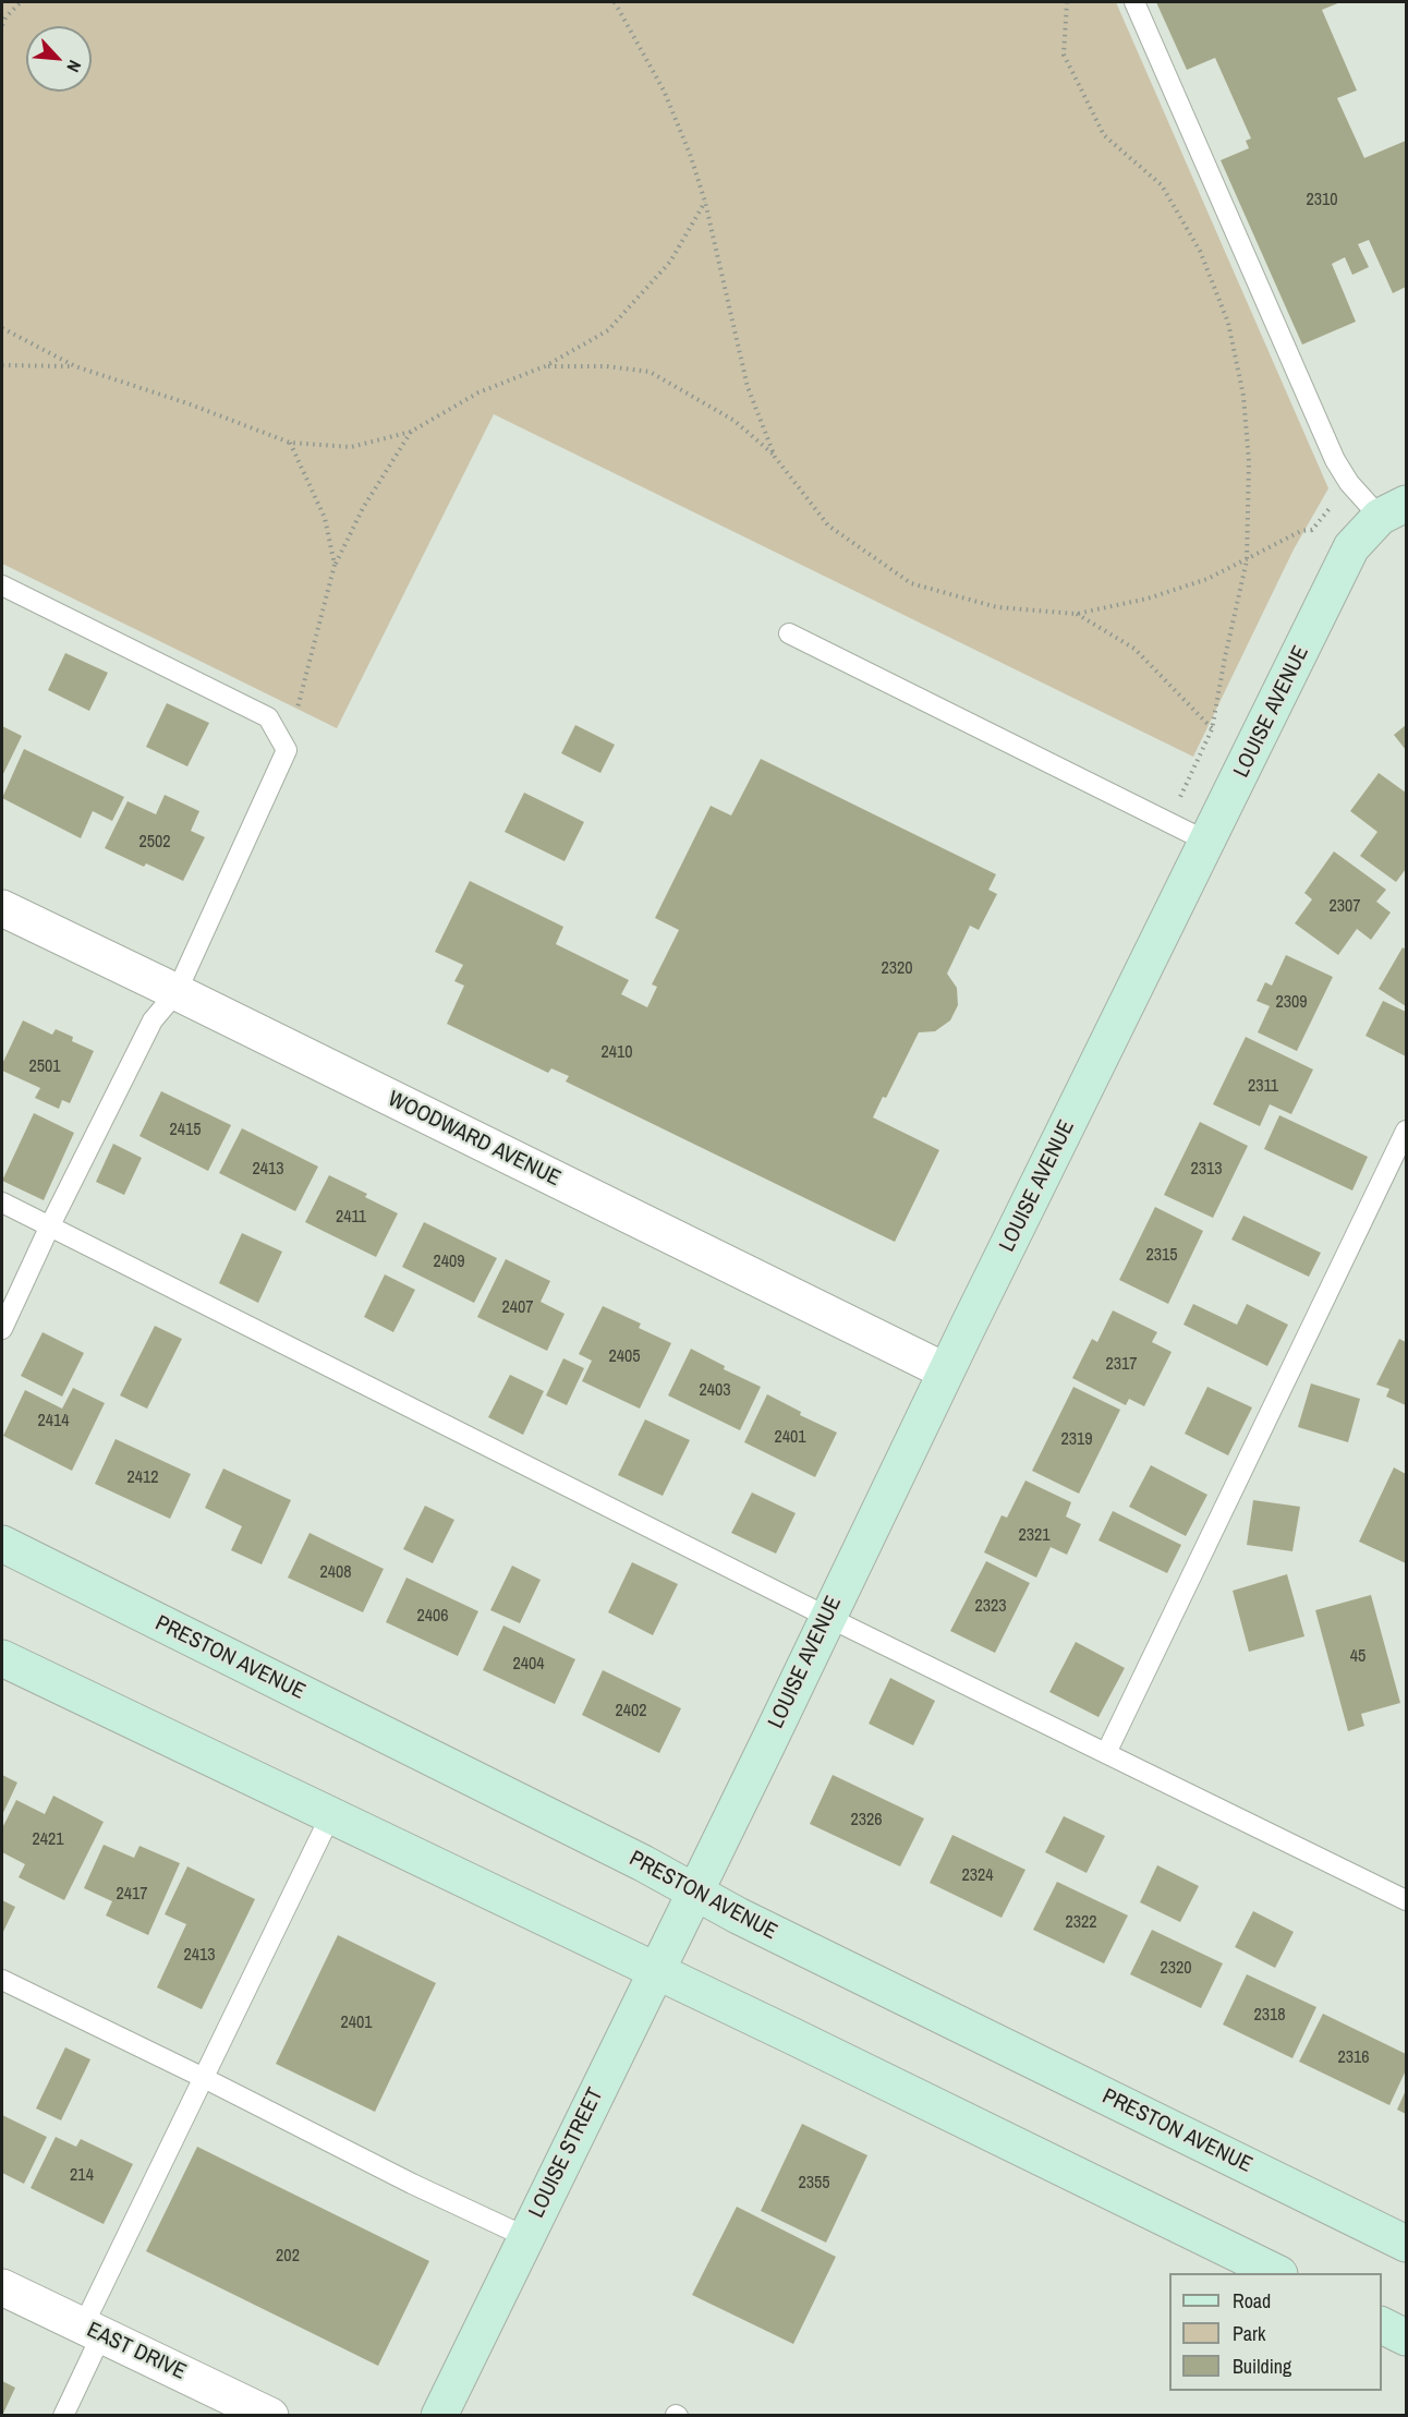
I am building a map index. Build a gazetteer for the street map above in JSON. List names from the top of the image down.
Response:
{
  "streets": {
    "main road": ["LOUISE AVENUE", "PRESTON AVENUE", "LOUISE STREET"],
    "street": ["WOODWARD AVENUE", "EAST DRIVE"]
  },
  "crossings": [
    ["LOUISE AVENUE", "WOODWARD AVENUE"],
    ["LOUISE AVENUE", "PRESTON AVENUE"],
    ["LOUISE AVENUE", "LOUISE STREET"],
    ["PRESTON AVENUE", "LOUISE STREET"]
  ],
  "house_numbers": [
    "2310",
    "2502",
    "2307",
    "2320",
    "2309",
    "2410",
    "2501",
    "2311",
    "2415",
    "2413",
    "2313",
    "2411",
    "2315",
    "2409",
    "2407",
    "2405",
    "2317",
    "2403",
    "2414",
    "2401",
    "2319",
    "2412",
    "2321",
    "2408",
    "2323",
    "2406",
    "45",
    "2404",
    "2402",
    "2326",
    "2421",
    "2324",
    "2417",
    "2322",
    "2413",
    "2320",
    "2318",
    "2401",
    "2316",
    "214",
    "2355",
    "202"
  ],
  "legend": ["Road", "Park", "Building"],
  "north": "bottom right"
}
